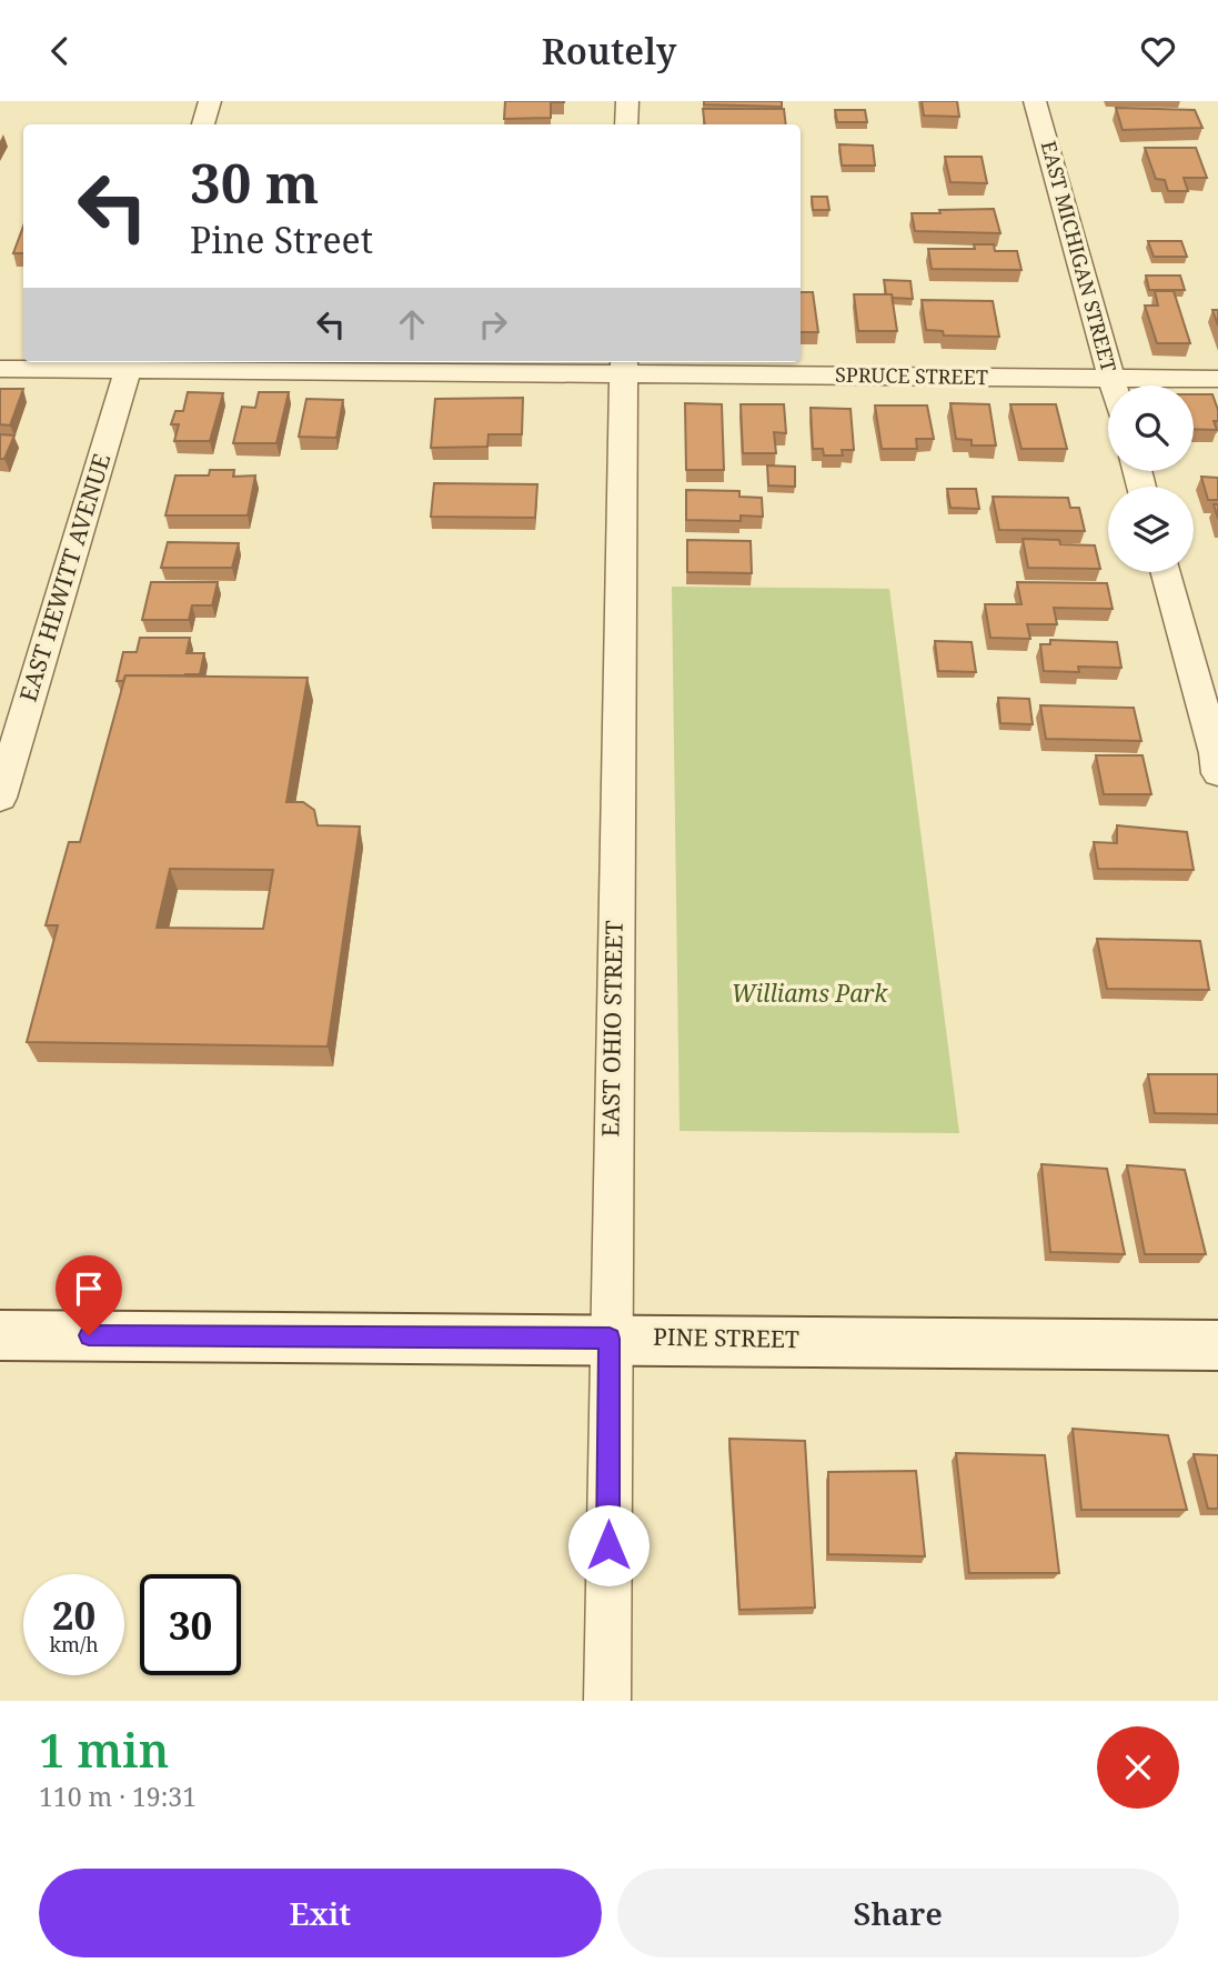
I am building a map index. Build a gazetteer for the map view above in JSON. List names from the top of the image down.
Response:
{
  "streets": {
    "street": [
      "EAST MICHIGAN STREET",
      "SPRUCE STREET",
      "EAST HEWITT AVENUE",
      "EAST OHIO STREET",
      "PINE STREET"
    ]
  },
  "crossings": [
    ["EAST MICHIGAN STREET", "SPRUCE STREET"],
    ["SPRUCE STREET", "EAST HEWITT AVENUE"],
    ["SPRUCE STREET", "EAST OHIO STREET"],
    ["EAST OHIO STREET", "PINE STREET"]
  ],
  "parks": ["Williams Park"],
  "page": {
    "header": "Routely",
    "turn": ["30 m", "Pine Street"],
    "speed": "20 km/h",
    "limit": "30",
    "heading": ["1 min", "110 m · 19:31"],
    "buttons": ["Exit", "Share"]
  }
}
